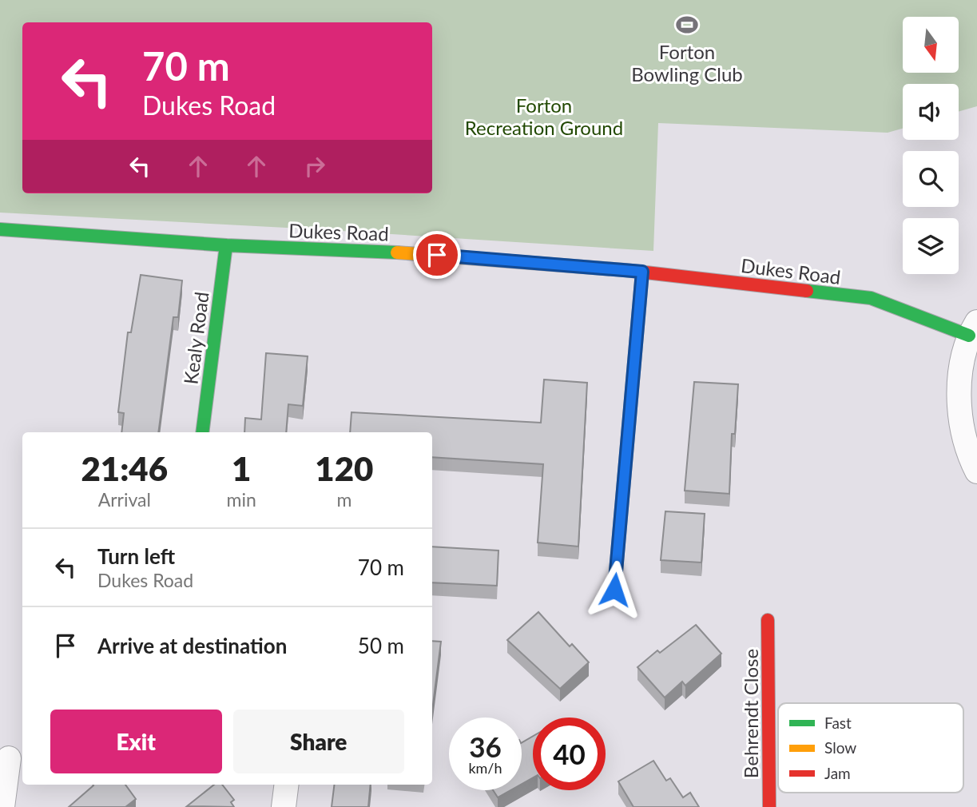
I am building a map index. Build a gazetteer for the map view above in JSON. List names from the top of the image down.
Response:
{
  "streets": {
    "street": ["Dukes Road", "Kealy Road", "Behrendt Close"]
  },
  "crossings": [
    ["Dukes Road", "Kealy Road"]
  ],
  "parks": ["Forton Recreation Ground"],
  "places": {
    "sports": ["Forton Bowling Club"]
  },
  "legend": ["Fast", "Slow", "Jam"],
  "north": "bottom",
  "page": {
    "turn": ["70 m", "Dukes Road"],
    "eta": [
      "21:46",
      "Arrival",
      "1",
      "min",
      "120",
      "m"
    ],
    "list": [
      {
        "name": "Turn left",
        "note": "Dukes Road",
        "value": "70 m"
      },
      {
        "name": "Arrive at destination",
        "value": "50 m"
      }
    ],
    "buttons": ["Exit", "Share"],
    "speed": "36 km/h",
    "limit": "40"
  }
}
